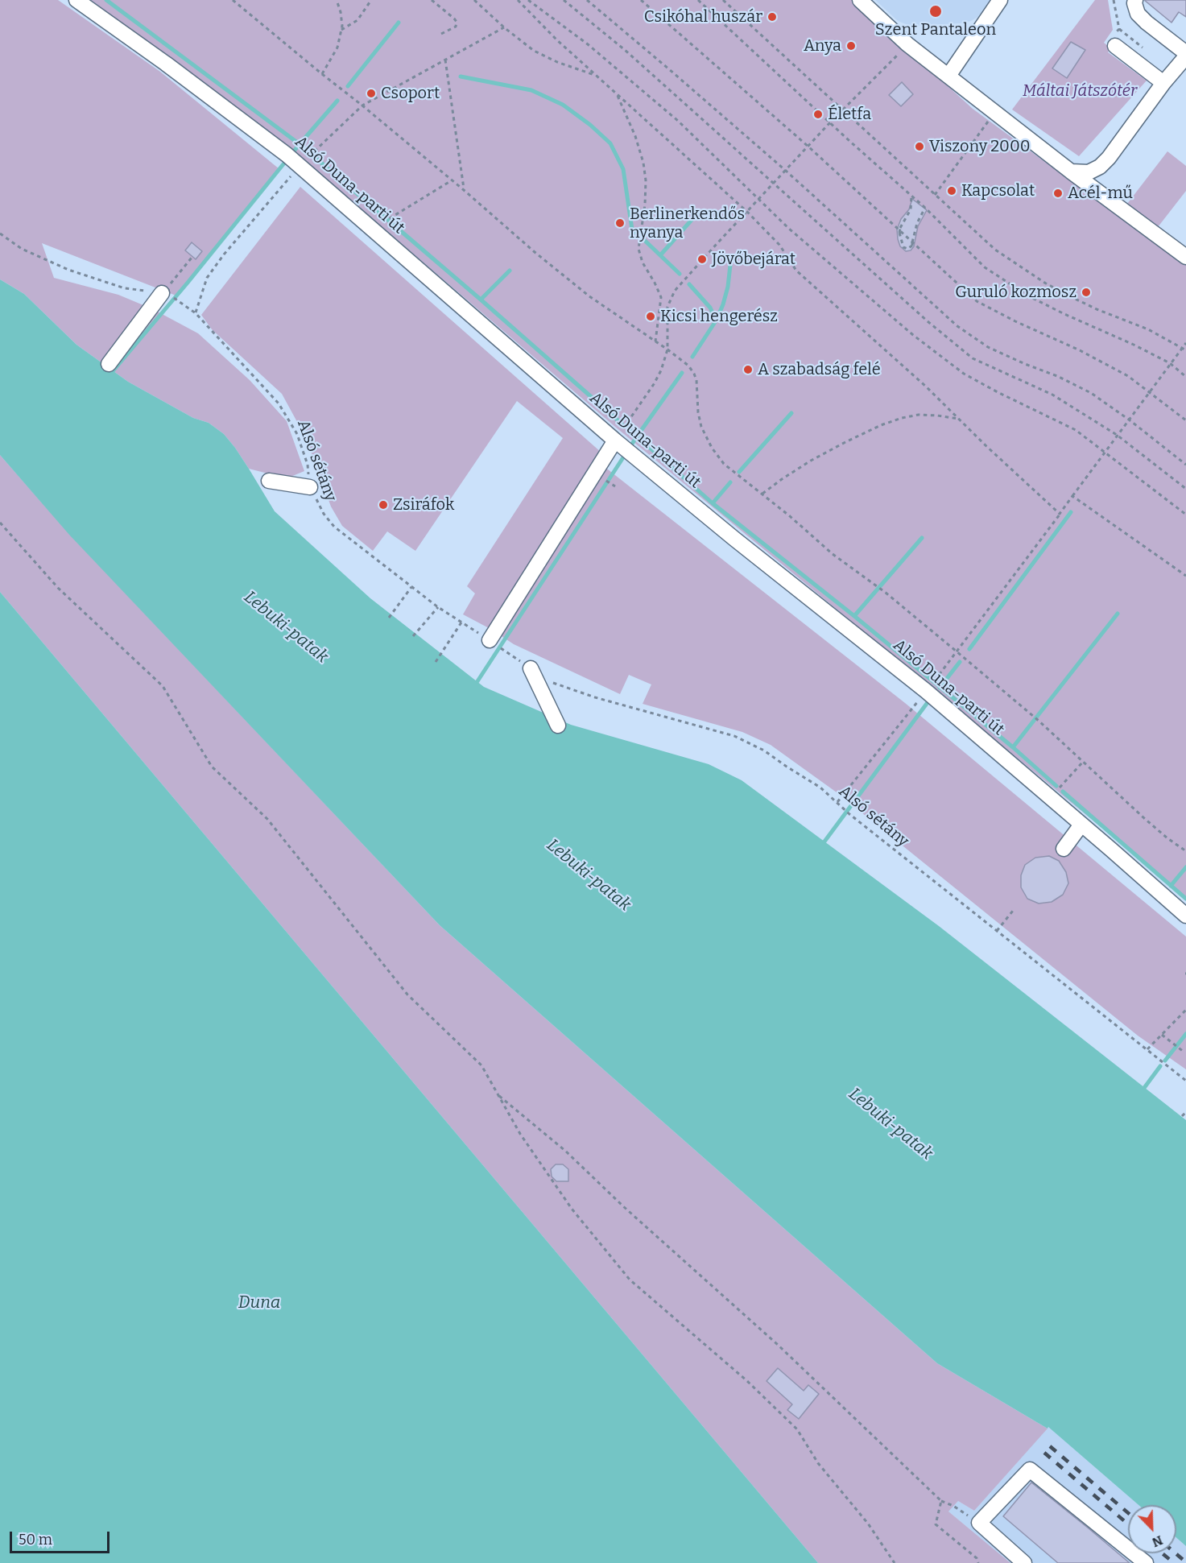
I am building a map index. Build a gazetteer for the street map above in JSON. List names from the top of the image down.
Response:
{
  "streets": {
    "street": ["Alsó Duna-parti út"],
    "path": ["Alsó sétány"]
  },
  "water": ["Lebuki-patak", "Duna"],
  "parks": ["Máltai Játszótér"],
  "places": [
    "Szent Pantaleon",
    "Csikóhal huszár",
    "Anya",
    "Csoport",
    "Életfa",
    "Viszony 2000",
    "Kapcsolat",
    "Acél-mű",
    "Berlinerkendős nyanya",
    "Jövőbejárat",
    "Guruló kozmosz",
    "Kicsi hengerész",
    "A szabadság felé",
    "Zsiráfok"
  ],
  "scale_bar": "50 m",
  "north": "bottom right"
}
